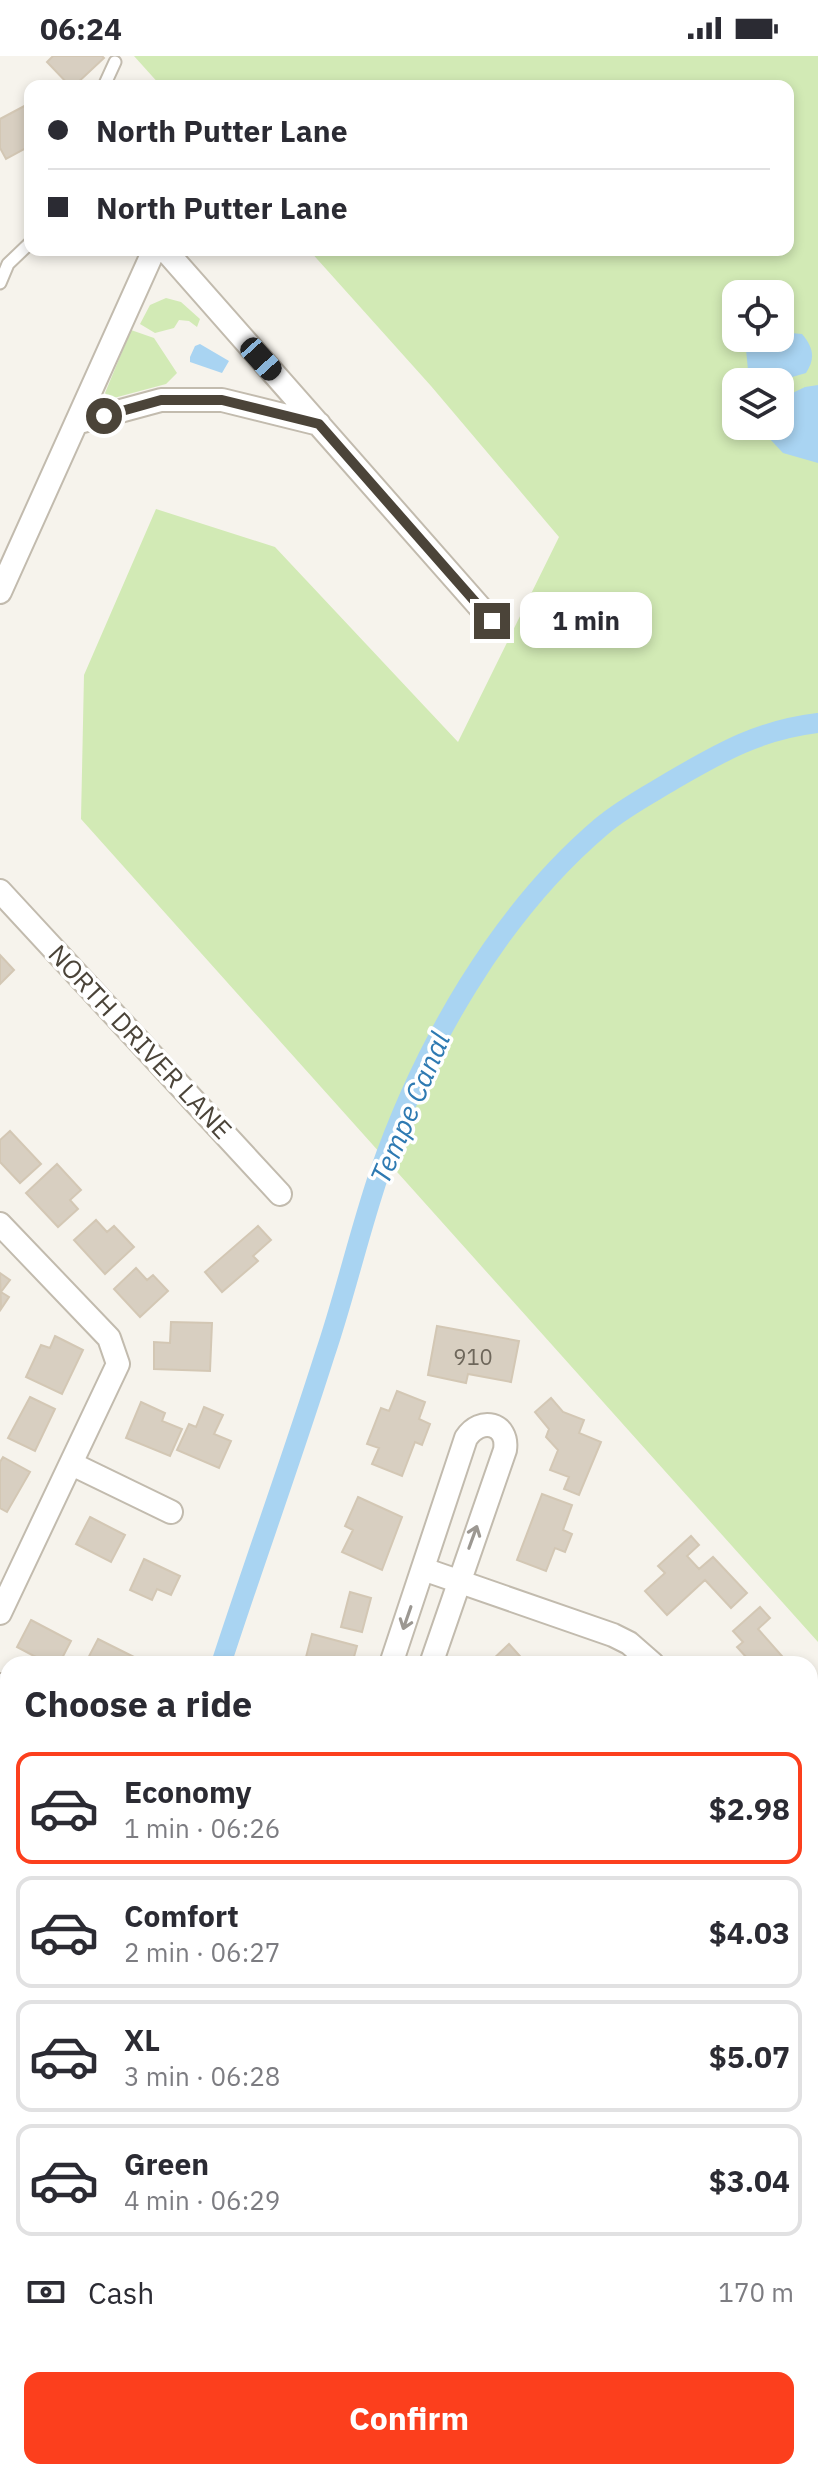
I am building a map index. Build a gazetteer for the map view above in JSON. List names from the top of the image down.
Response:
{
  "streets": {
    "street": ["NORTH DRIVER LANE"]
  },
  "water": ["Tempe Canal"],
  "house_numbers": ["910"],
  "page": {
    "status": "06:24",
    "banner": ["North Putter Lane", "North Putter Lane"],
    "bubble": "1 min",
    "heading": "Choose a ride",
    "list": [
      {
        "name": "Economy",
        "note": "1 min · 06:26",
        "value": "$2.98"
      },
      {
        "name": "Comfort",
        "note": "2 min · 06:27",
        "value": "$4.03"
      },
      {
        "name": "XL",
        "note": "3 min · 06:28",
        "value": "$5.07"
      },
      {
        "name": "Green",
        "note": "4 min · 06:29",
        "value": "$3.04"
      }
    ],
    "pay": ["Cash", "170 m"],
    "buttons": "Confirm"
  }
}
